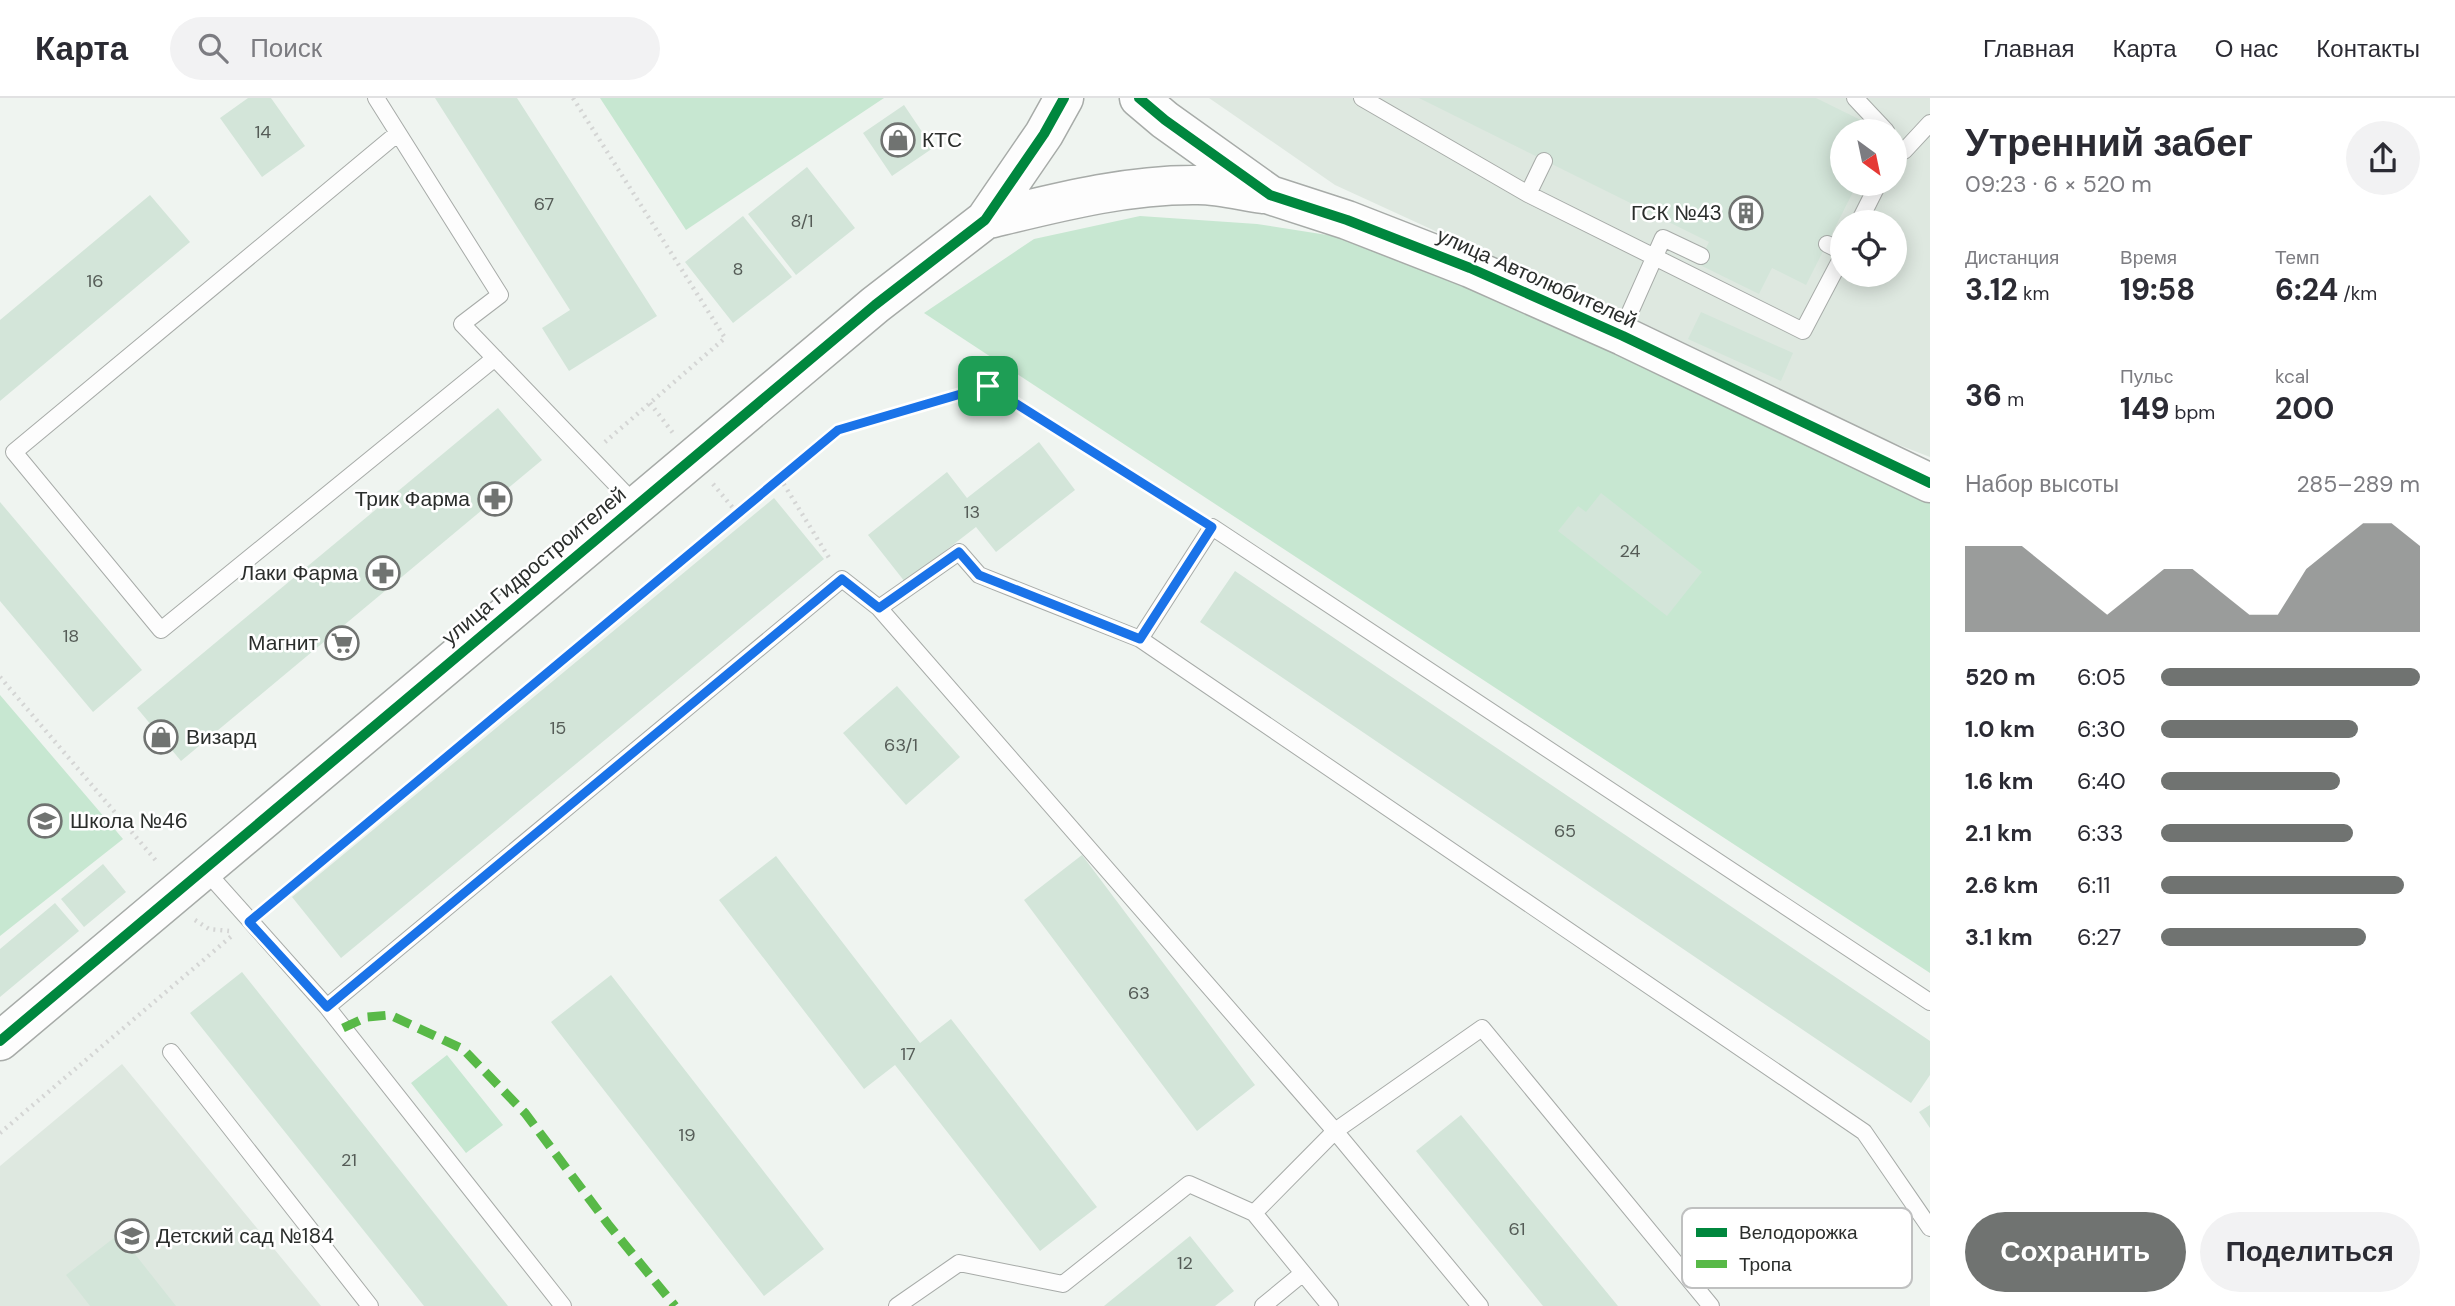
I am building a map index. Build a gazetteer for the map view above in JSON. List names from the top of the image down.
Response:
{
  "streets": {
    "street": ["улица Автолюбителей", "улица Гидростроителей"]
  },
  "crossings": [
    ["улица Автолюбителей", "улица Гидростроителей"]
  ],
  "places": {
    "shop": ["КТС", "Визард"],
    "building": ["ГСК №43"],
    "pharmacy": ["Трик Фарма", "Лаки Фарма"],
    "supermarket": ["Магнит"],
    "school or university": ["Школа №46", "Детский сад №184"]
  },
  "house_numbers": [
    "14",
    "67",
    "8/1",
    "8",
    "16",
    "13",
    "24",
    "18",
    "15",
    "63/1",
    "65",
    "63",
    "17",
    "19",
    "21",
    "61",
    "12"
  ],
  "legend": ["Велодорожка", "Тропа"],
  "north": "bottom right",
  "page": {
    "header": "Карта",
    "search": "Поиск",
    "nav": [
      "Главная",
      "Карта",
      "О нас",
      "Контакты"
    ],
    "heading": ["Утренний забег", "09:23 · 6 × 520 m"],
    "stats": [
      ["Дистанция", "3.12 km"],
      ["Время", "19:58"],
      ["Темп", "6:24 /km"],
      ["36 m"],
      ["Пульс", "149 bpm"],
      ["kcal", "200"]
    ],
    "chart": ["Набор высоты", "285–289 m"],
    "list": [
      {
        "name": "520 m",
        "note": "6:05"
      },
      {
        "name": "1.0 km",
        "note": "6:30"
      },
      {
        "name": "1.6 km",
        "note": "6:40"
      },
      {
        "name": "2.1 km",
        "note": "6:33"
      },
      {
        "name": "2.6 km",
        "note": "6:11"
      },
      {
        "name": "3.1 km",
        "note": "6:27"
      }
    ],
    "buttons": ["Сохранить", "Поделиться"]
  }
}
